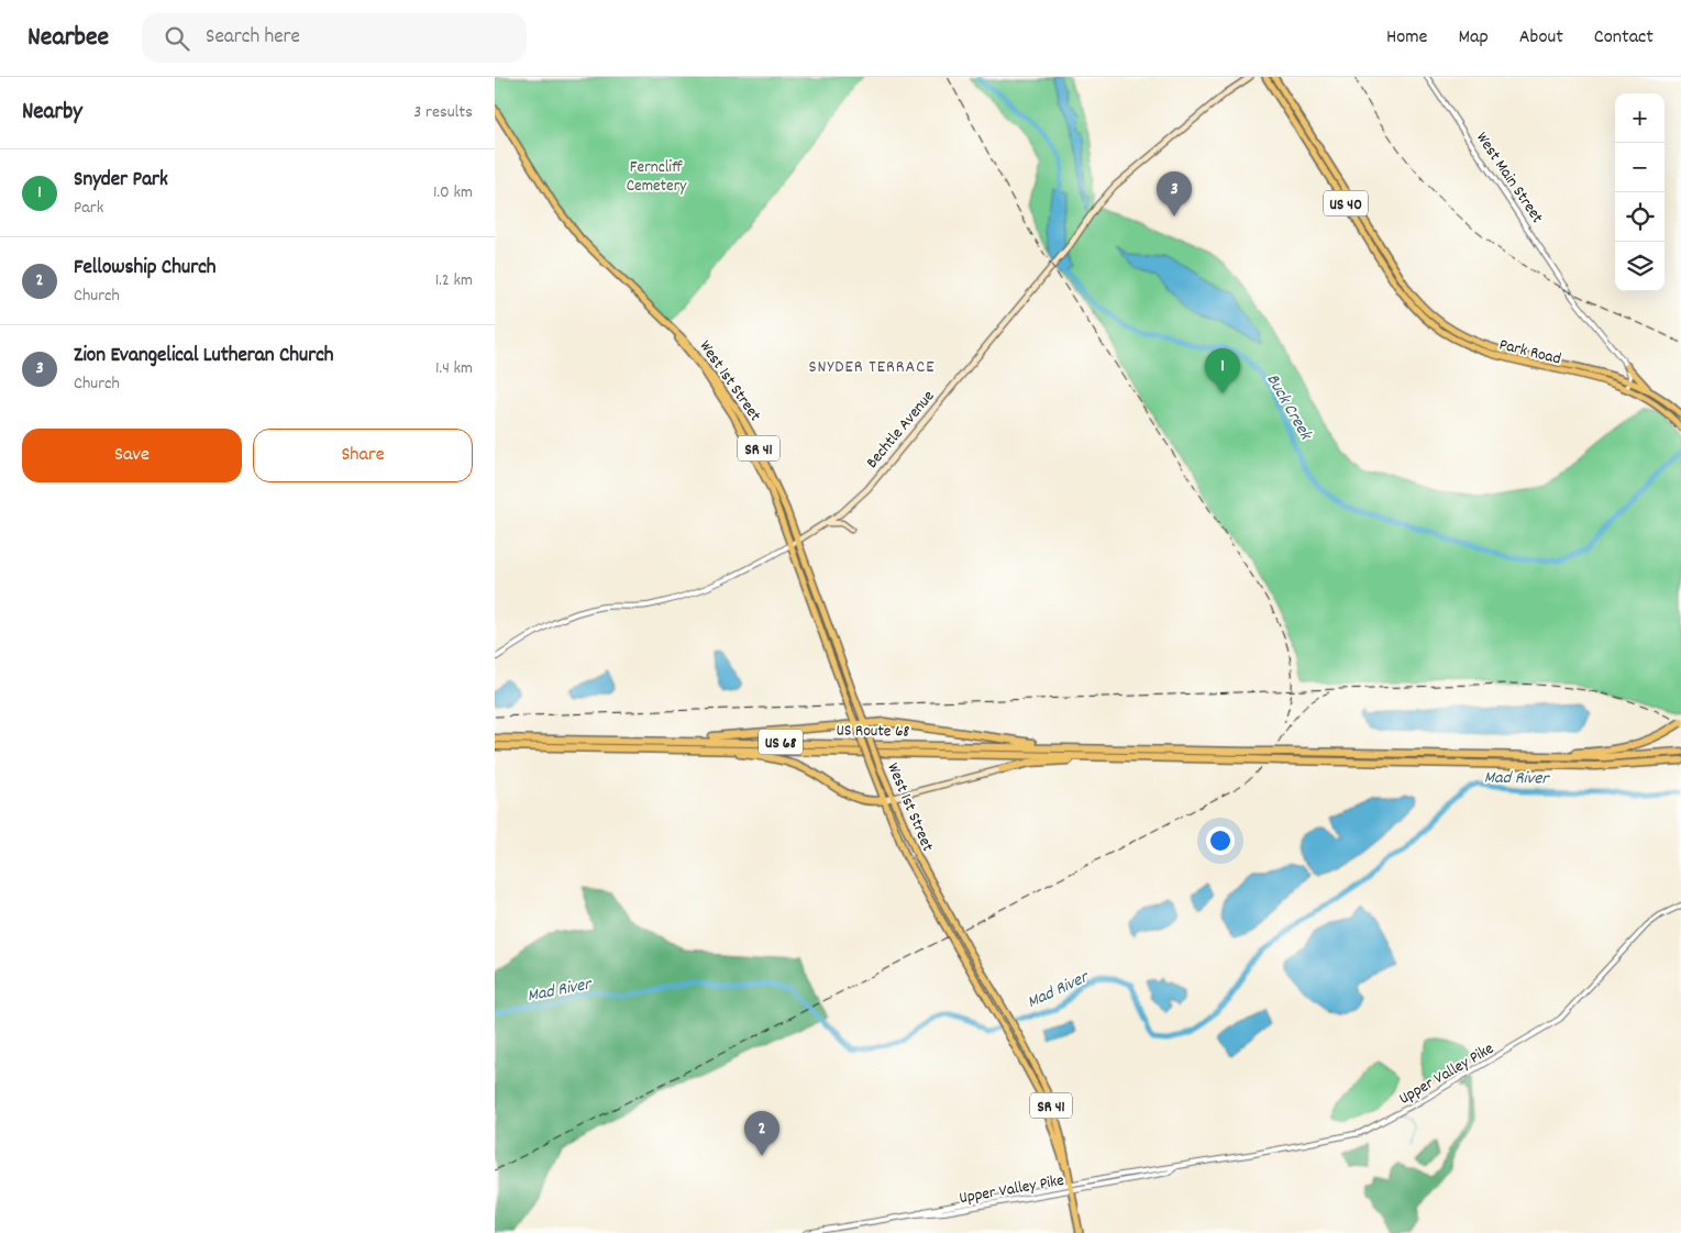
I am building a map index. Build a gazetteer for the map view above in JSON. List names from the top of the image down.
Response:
{
  "streets": {
    "highway": ["US Route 68", "US 68"],
    "main road": [
      "US 40",
      "Park Road",
      "West 1st Street",
      "Bechtle Avenue",
      "SR 41"
    ],
    "street": ["West Main Street", "Upper Valley Pike"]
  },
  "crossings": [
    ["US 40", "Park Road"],
    ["West 1st Street", "Bechtle Avenue"],
    ["West 1st Street", "Upper Valley Pike"],
    ["US Route 68", "US 68"]
  ],
  "districts": ["SNYDER TERRACE"],
  "water": ["Buck Creek", "Mad River"],
  "parks": ["Ferncliff Cemetery"],
  "page": {
    "header": "Nearbee",
    "search": "Search here",
    "nav": [
      "Home",
      "Map",
      "About",
      "Contact"
    ],
    "heading": ["Nearby", "3 results"],
    "map_buttons": ["+", "−"],
    "list": [
      {
        "mark": "1",
        "name": "Snyder Park",
        "note": "Park",
        "value": "1.0 km"
      },
      {
        "mark": "2",
        "name": "Fellowship Church",
        "note": "Church",
        "value": "1.2 km"
      },
      {
        "mark": "3",
        "name": "Zion Evangelical Lutheran Church",
        "note": "Church",
        "value": "1.4 km"
      }
    ],
    "pins": ["3", "1", "2"],
    "buttons": ["Save", "Share"]
  }
}
